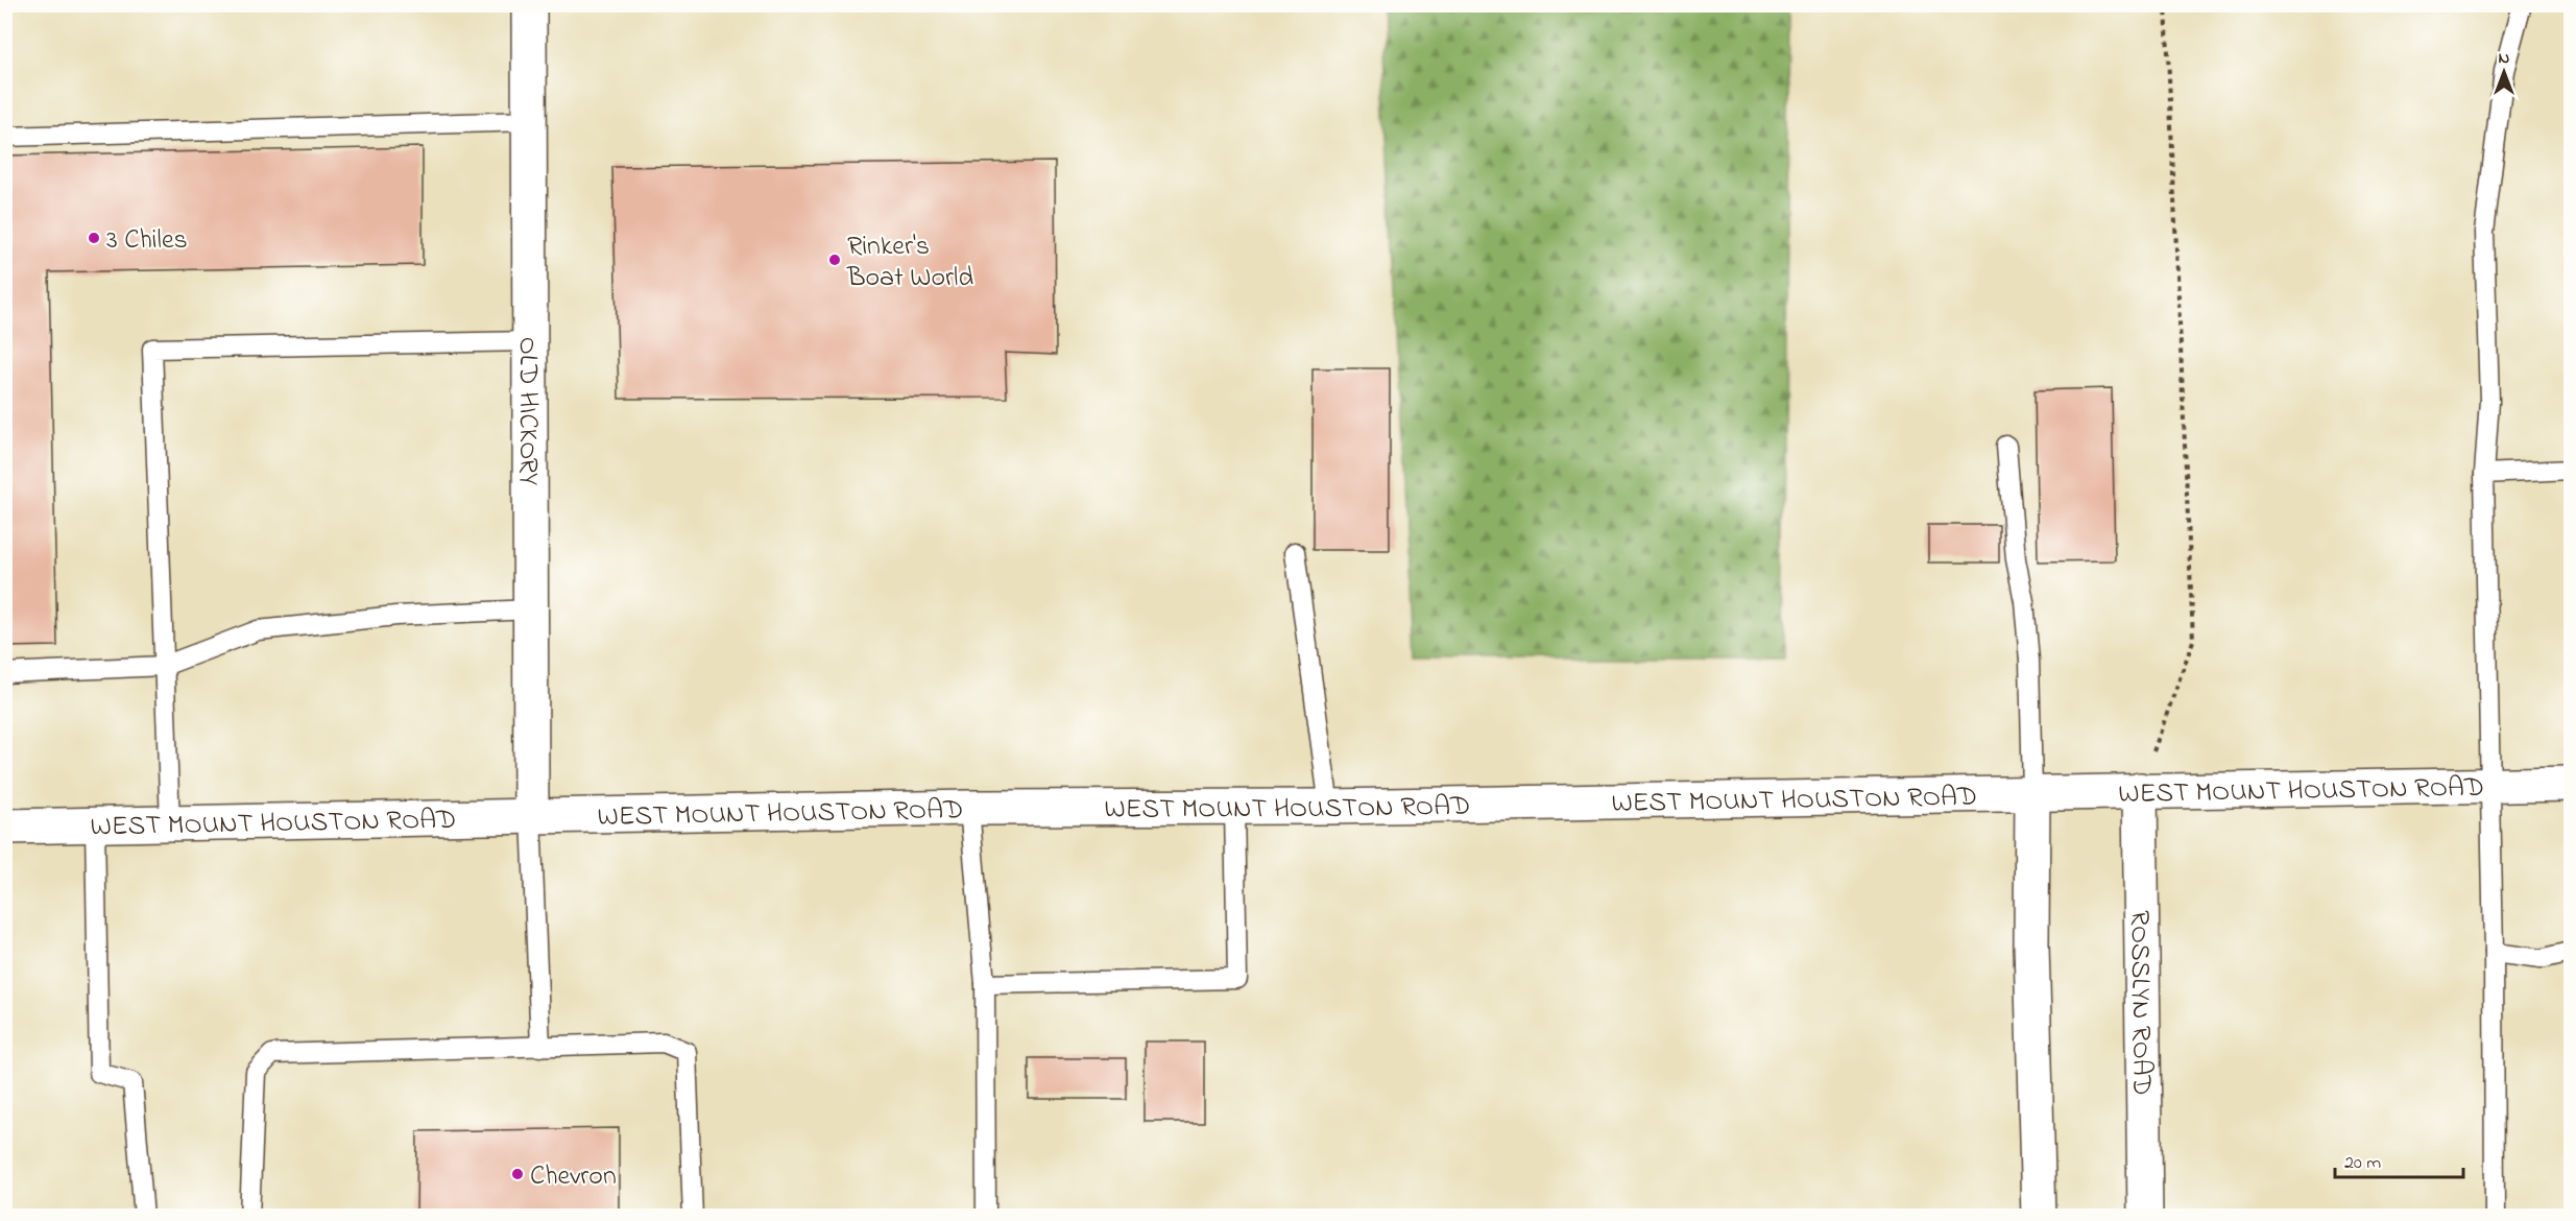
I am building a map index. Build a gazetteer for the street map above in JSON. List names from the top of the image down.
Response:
{
  "streets": {
    "main road": ["OLD HICKORY", "WEST MOUNT HOUSTON ROAD", "ROSSLYN ROAD"]
  },
  "crossings": [
    ["OLD HICKORY", "WEST MOUNT HOUSTON ROAD"],
    ["WEST MOUNT HOUSTON ROAD", "ROSSLYN ROAD"]
  ],
  "places": ["3 Chiles", "Rinker's Boat World", "Chevron"],
  "scale_bar": "20 m",
  "north": "top"
}
